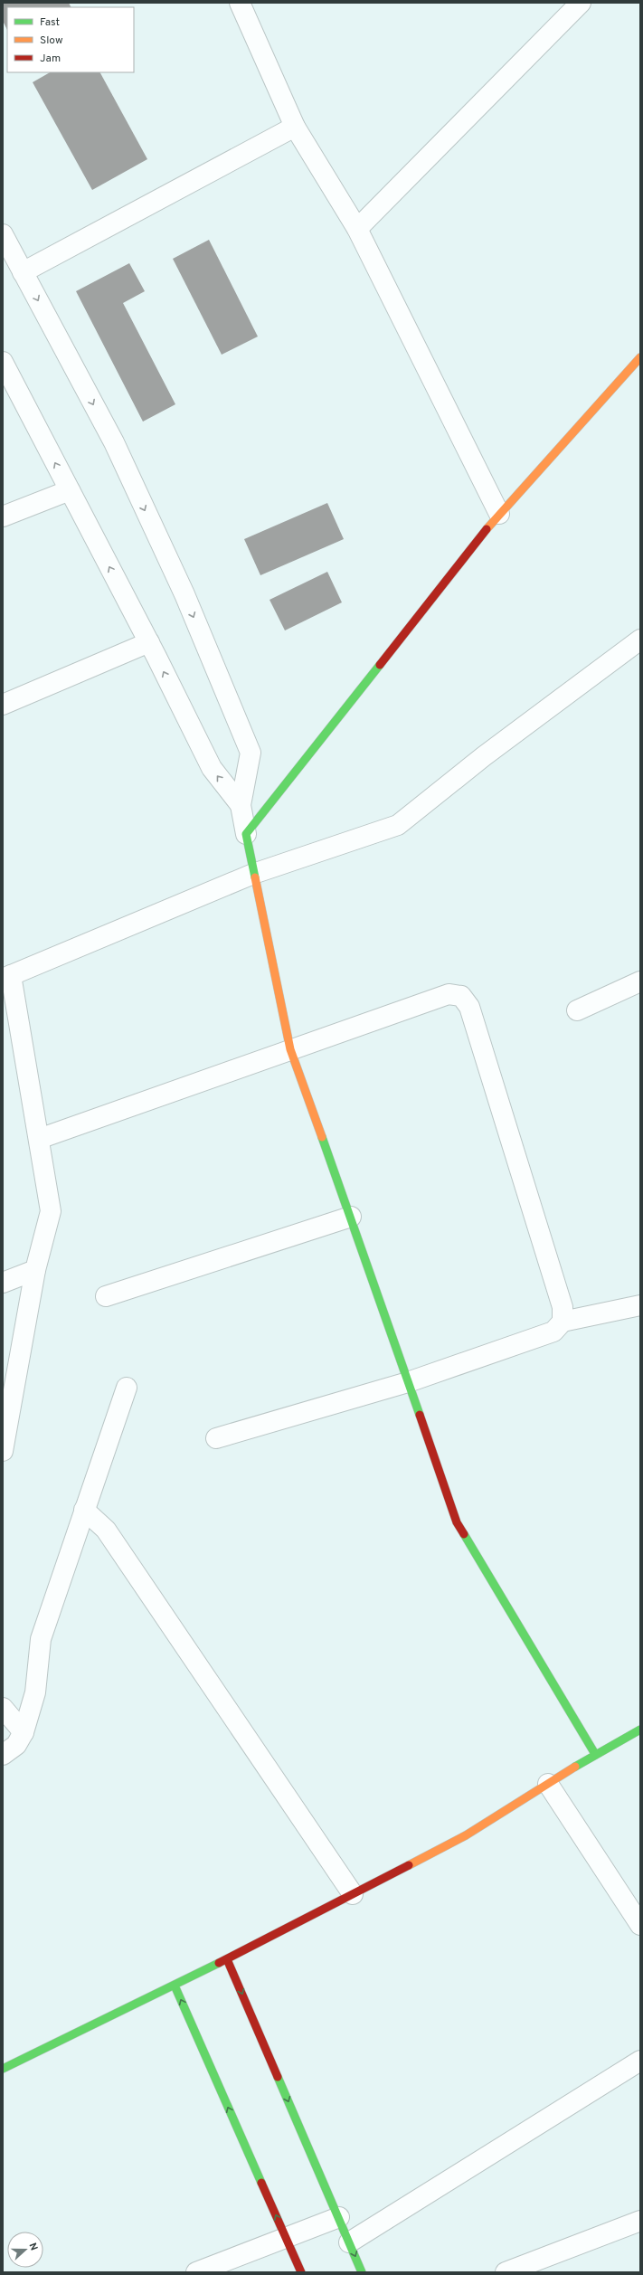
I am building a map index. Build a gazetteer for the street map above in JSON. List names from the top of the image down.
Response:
{
  "legend": ["Fast", "Slow", "Jam"],
  "north": "right"
}
